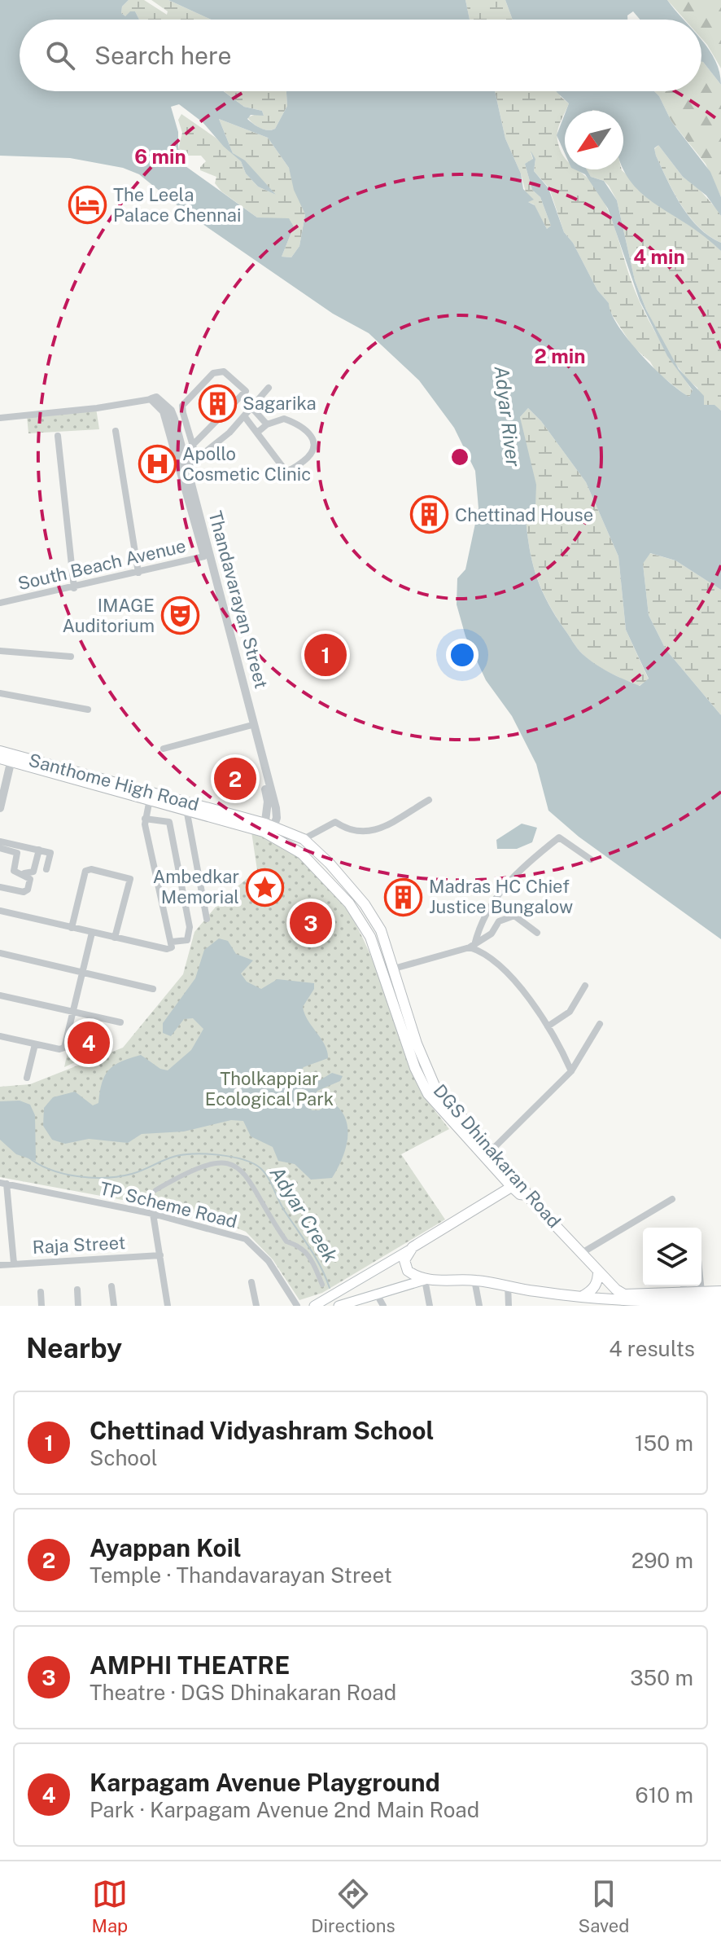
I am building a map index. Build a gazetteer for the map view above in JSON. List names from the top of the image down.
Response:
{
  "streets": {
    "main road": ["Santhome High Road", "DGS Dhinakaran Road"],
    "street": [
      "South Beach Avenue",
      "Thandavarayan Street",
      "TP Scheme Road",
      "Raja Street"
    ]
  },
  "crossings": [
    ["South Beach Avenue", "Thandavarayan Street"],
    ["Thandavarayan Street", "Santhome High Road"],
    ["Thandavarayan Street", "DGS Dhinakaran Road"],
    ["Santhome High Road", "DGS Dhinakaran Road"]
  ],
  "water": ["Adyar River", "Adyar Creek"],
  "parks": ["Tholkappiar Ecological Park"],
  "places": {
    "hotel": ["The Leela Palace Chennai"],
    "building": ["Sagarika", "Chettinad House", "Madras HC Chief Justice Bungalow"],
    "hospital": ["Apollo Cosmetic Clinic"],
    "theatre": ["IMAGE Auditorium"],
    "place": ["Ambedkar Memorial"]
  },
  "north": "bottom left",
  "page": {
    "search": "Search here",
    "pins": [
      "1",
      "2",
      "3",
      "4"
    ],
    "heading": ["Nearby", "4 results"],
    "list": [
      {
        "mark": "1",
        "name": "Chettinad Vidyashram School",
        "note": "School",
        "value": "150 m"
      },
      {
        "mark": "2",
        "name": "Ayappan Koil",
        "note": "Temple · Thandavarayan Street",
        "value": "290 m"
      },
      {
        "mark": "3",
        "name": "AMPHI THEATRE",
        "note": "Theatre · DGS Dhinakaran Road",
        "value": "350 m"
      },
      {
        "mark": "4",
        "name": "Karpagam Avenue Playground",
        "note": "Park · Karpagam Avenue 2nd Main Road",
        "value": "610 m"
      }
    ],
    "nav": ["Map", "Directions", "Saved"]
  },
  "rings": ["6 min", "4 min", "2 min"]
}
